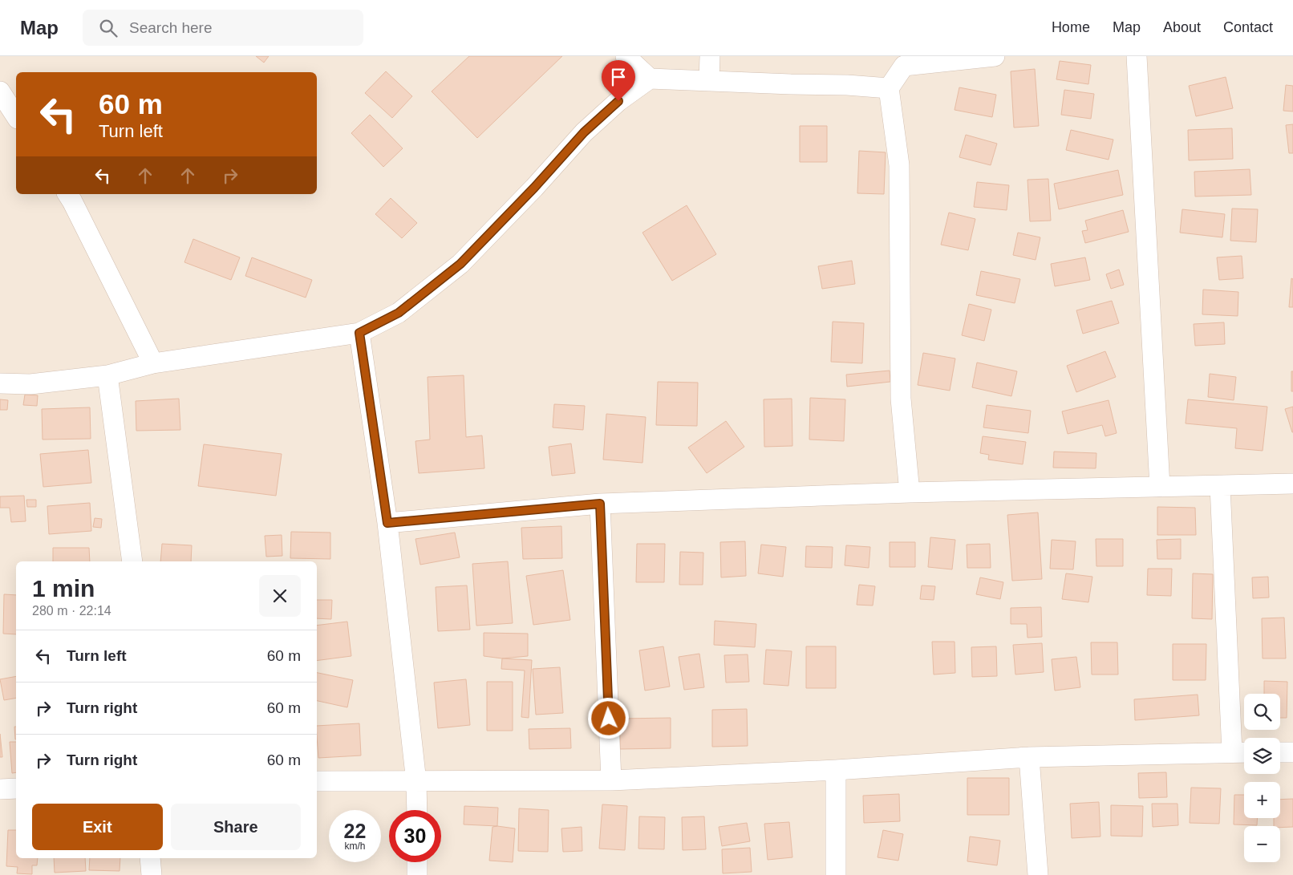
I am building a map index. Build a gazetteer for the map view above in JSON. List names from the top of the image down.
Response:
{
  "page": {
    "header": "Map",
    "search": "Search here",
    "nav": [
      "Home",
      "Map",
      "About",
      "Contact"
    ],
    "turn": ["60 m", "Turn left"],
    "heading": ["1 min", "280 m · 22:14"],
    "list": [
      {
        "name": "Turn left",
        "value": "60 m"
      },
      {
        "name": "Turn right",
        "value": "60 m"
      },
      {
        "name": "Turn right",
        "value": "60 m"
      }
    ],
    "map_buttons": ["+", "−"],
    "buttons": ["Exit", "Share"],
    "speed": "22 km/h",
    "limit": "30"
  }
}
